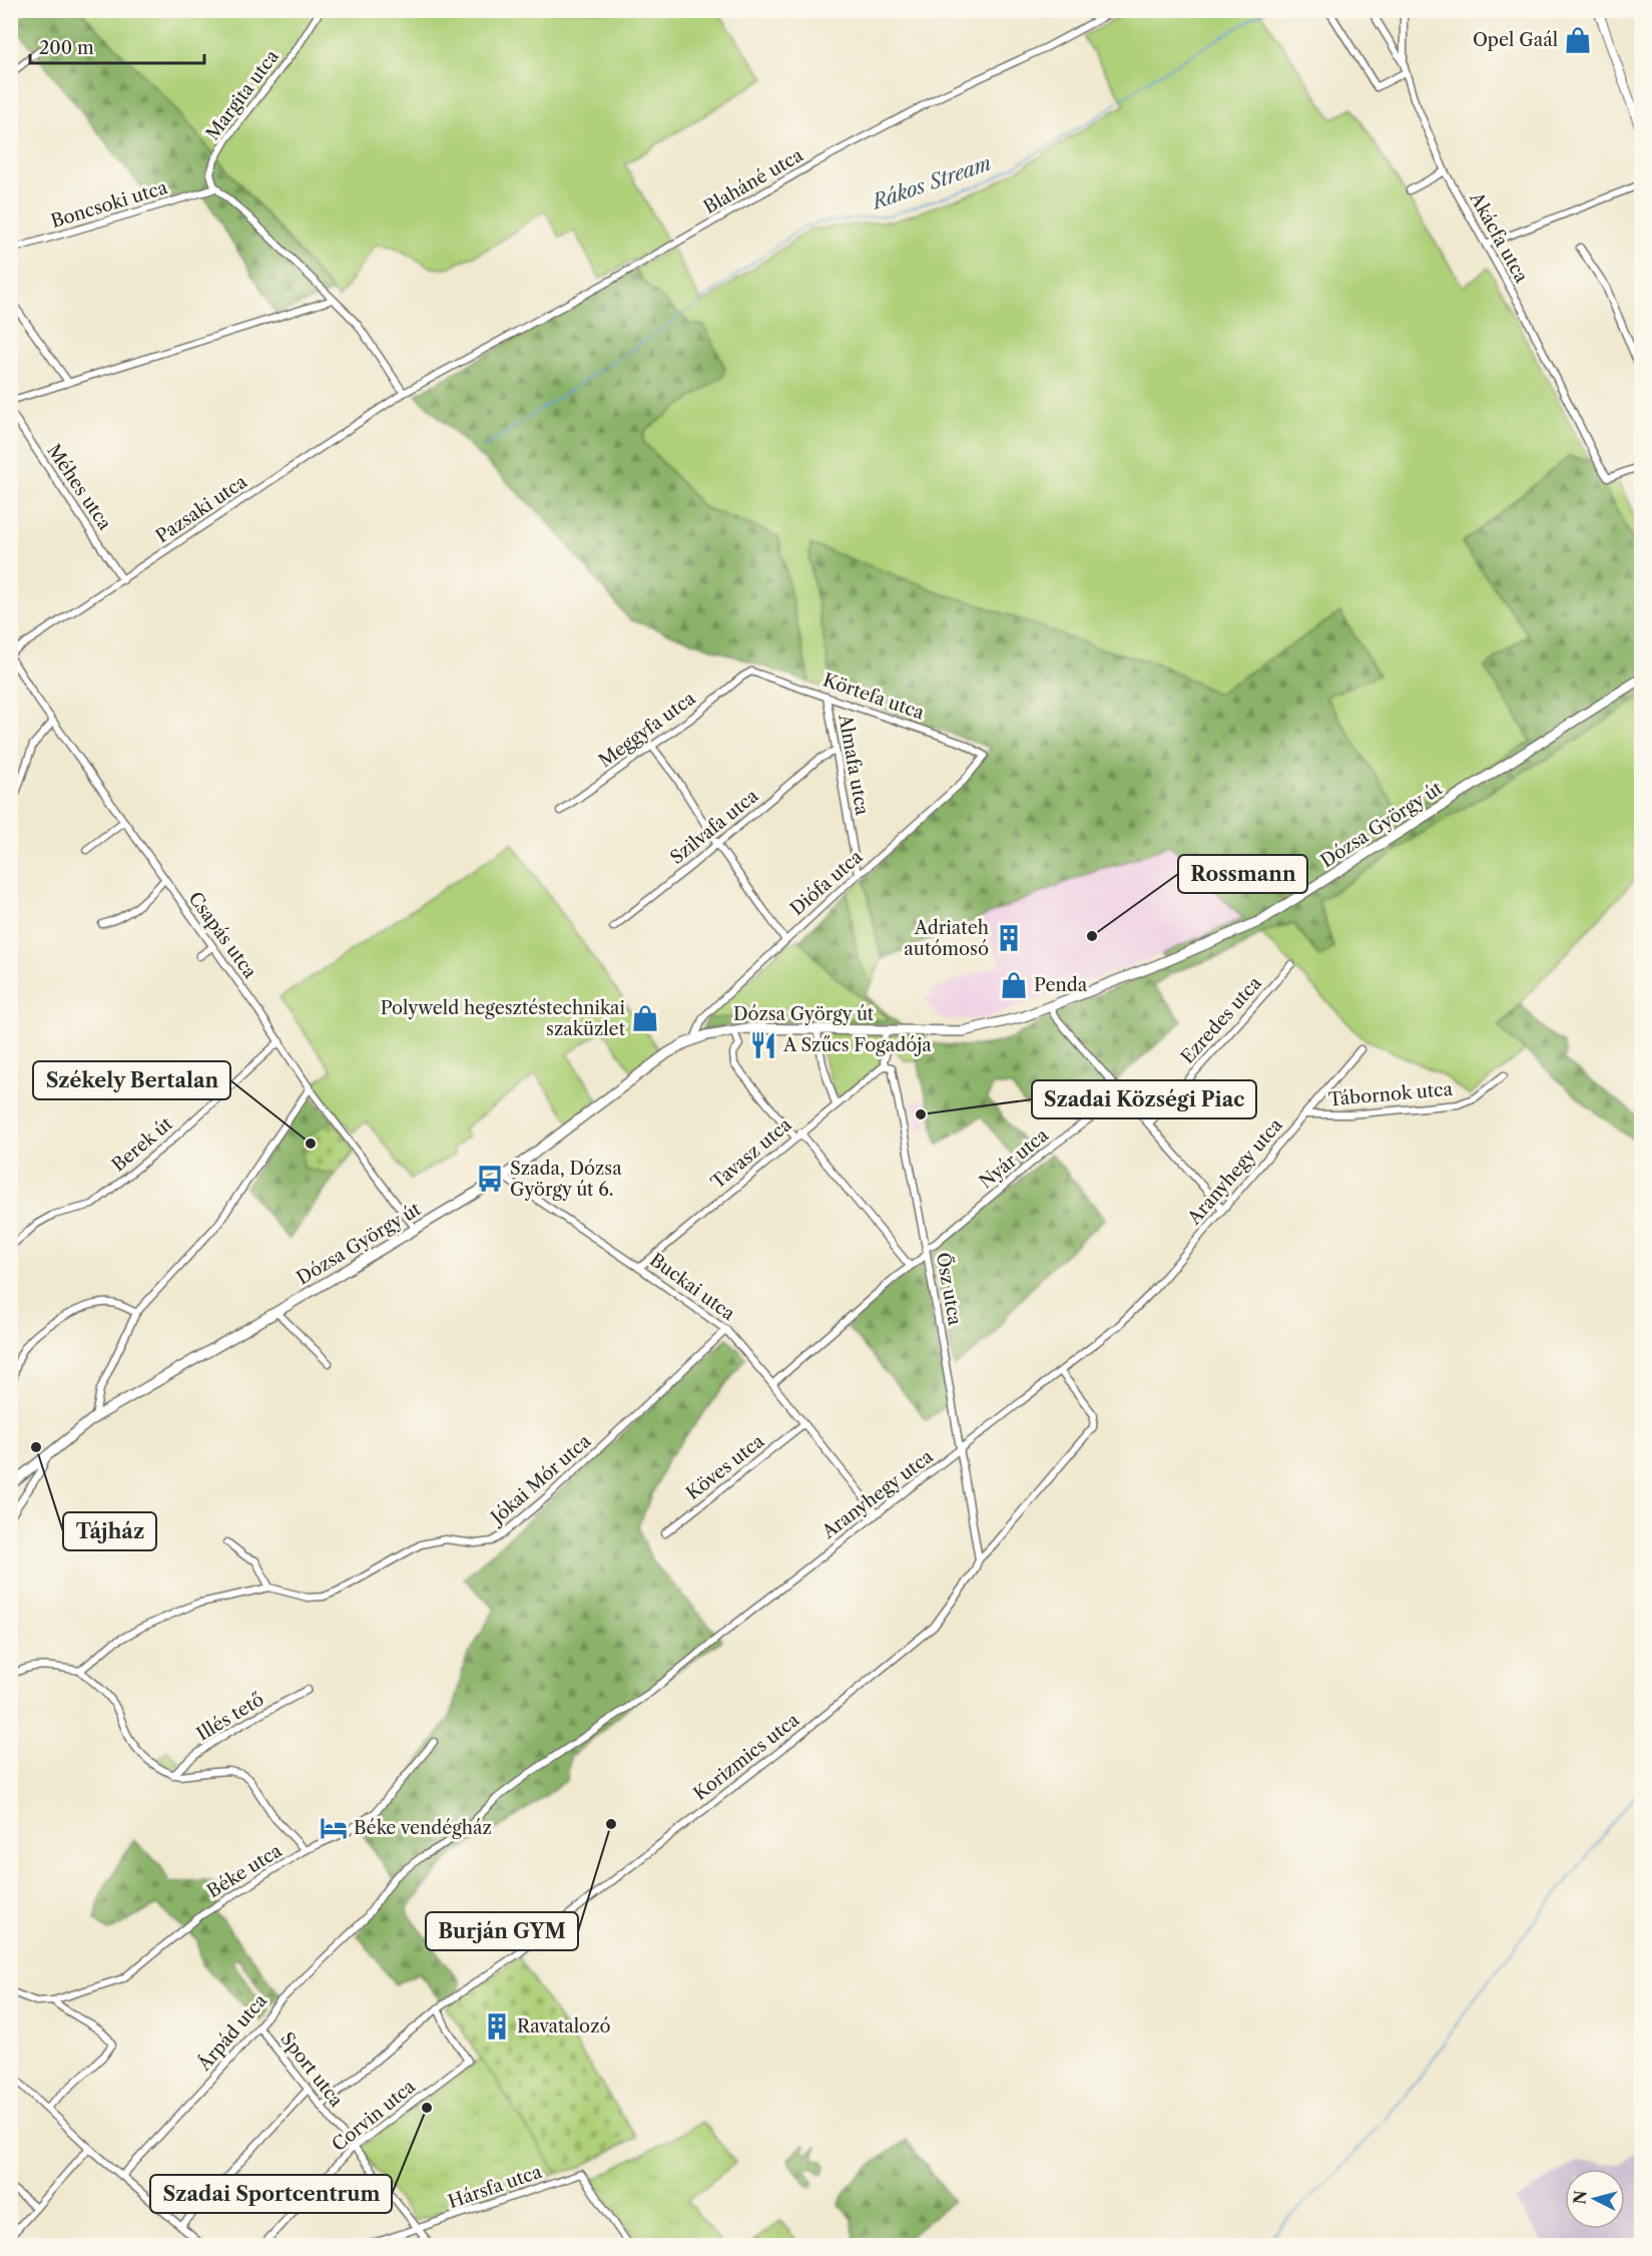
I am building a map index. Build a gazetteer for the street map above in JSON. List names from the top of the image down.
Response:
{
  "streets": {
    "main road": ["Dózsa György út"],
    "street": [
      "Margita utca",
      "Blaháné utca",
      "Boncsoki utca",
      "Akácfa utca",
      "Méhes utca",
      "Pazsaki utca",
      "Körtefa utca",
      "Meggyfa utca",
      "Almafa utca",
      "Szilvafa utca",
      "Diófa utca",
      "Csapás utca",
      "Ezredes utca",
      "Tábornok utca",
      "Berek út",
      "Tavasz utca",
      "Nyár utca",
      "Aranyhegy utca",
      "Buckai utca",
      "Ősz utca",
      "Köves utca",
      "Jókai Mór utca",
      "Illés tető",
      "Korizmics utca",
      "Béke utca",
      "Árpád utca",
      "Sport utca",
      "Corvin utca",
      "Hársfa utca"
    ]
  },
  "crossings": [
    ["Margita utca", "Boncsoki utca"],
    ["Blaháné utca", "Pazsaki utca"],
    ["Méhes utca", "Pazsaki utca"],
    ["Pazsaki utca", "Csapás utca"],
    ["Körtefa utca", "Meggyfa utca"],
    ["Körtefa utca", "Almafa utca"],
    ["Körtefa utca", "Diófa utca"],
    ["Almafa utca", "Szilvafa utca"],
    ["Almafa utca", "Diófa utca"],
    ["Dózsa György út", "Diófa utca"],
    ["Dózsa György út", "Csapás utca"],
    ["Dózsa György út", "Buckai utca"],
    ["Dózsa György út", "Ősz utca"],
    ["Csapás utca", "Berek út"],
    ["Tábornok utca", "Aranyhegy utca"],
    ["Tavasz utca", "Buckai utca"],
    ["Tavasz utca", "Ősz utca"],
    ["Nyár utca", "Buckai utca"],
    ["Nyár utca", "Ősz utca"],
    ["Aranyhegy utca", "Buckai utca"],
    ["Aranyhegy utca", "Ősz utca"],
    ["Aranyhegy utca", "Korizmics utca"],
    ["Aranyhegy utca", "Árpád utca"],
    ["Buckai utca", "Köves utca"],
    ["Buckai utca", "Jókai Mór utca"],
    ["Ősz utca", "Korizmics utca"],
    ["Korizmics utca", "Sport utca"],
    ["Korizmics utca", "Corvin utca"],
    ["Árpád utca", "Sport utca"],
    ["Sport utca", "Corvin utca"],
    ["Sport utca", "Hársfa utca"]
  ],
  "water": ["Rákos Stream"],
  "places": {
    "shop": ["Opel Gaál", "Penda", "Polyweld hegesztéstechnikai szaküzlet"],
    "other": [
      "Rossmann",
      "Szadai Községi Piac",
      "Székely Bertalan",
      "Tájház",
      "Burján GYM",
      "Szadai Sportcentrum"
    ],
    "building": ["Adriateh autómosó", "Ravatalozó"],
    "restaurant": ["A Szűcs Fogadója"],
    "bus stop": ["Szada, Dózsa György út 6."],
    "hotel": ["Béke vendégház"]
  },
  "scale_bar": "200 m",
  "north": "left"
}
